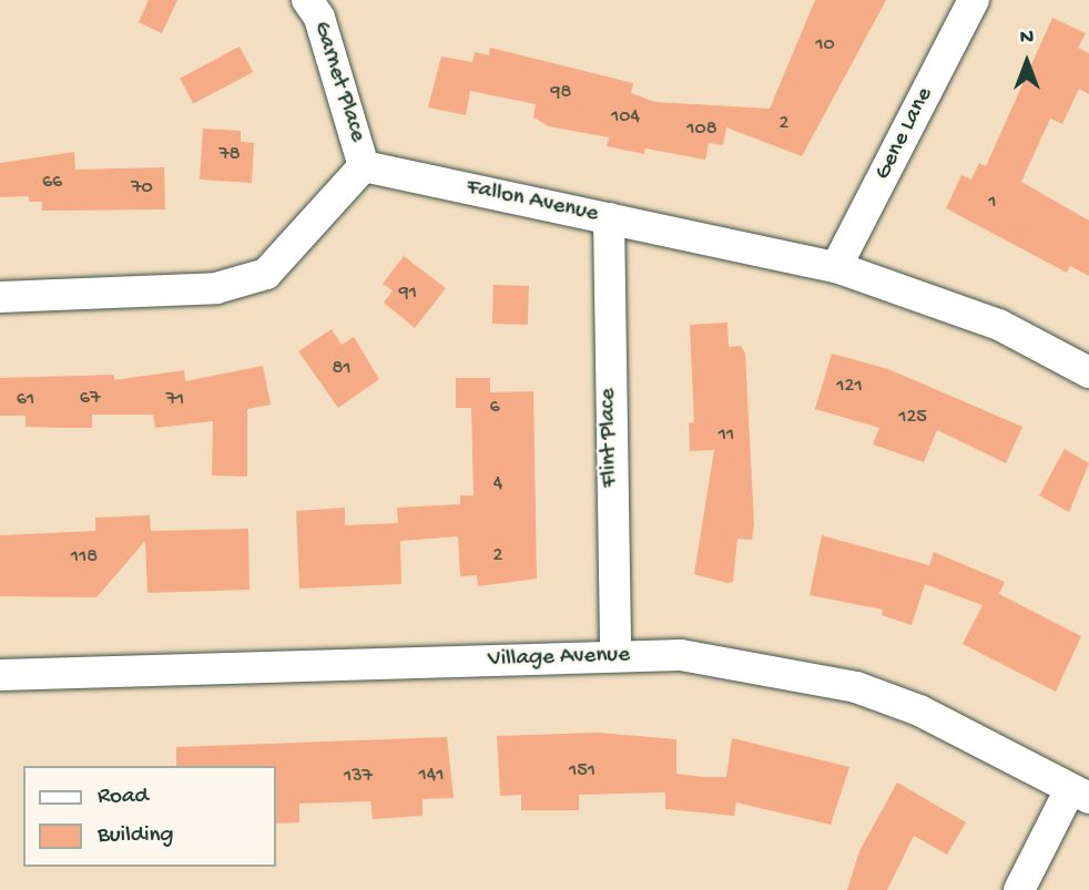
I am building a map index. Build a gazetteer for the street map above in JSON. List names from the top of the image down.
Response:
{
  "streets": {
    "street": [
      "Garnet Place",
      "Gene Lane",
      "Fallon Avenue",
      "Flint Place",
      "Village Avenue"
    ]
  },
  "crossings": [
    ["Garnet Place", "Fallon Avenue"],
    ["Gene Lane", "Fallon Avenue"],
    ["Fallon Avenue", "Flint Place"],
    ["Flint Place", "Village Avenue"]
  ],
  "house_numbers": [
    "10",
    "98",
    "104",
    "2",
    "108",
    "78",
    "66",
    "70",
    "1",
    "91",
    "81",
    "121",
    "67",
    "61",
    "71",
    "6",
    "125",
    "11",
    "4",
    "2",
    "118",
    "151",
    "141",
    "137"
  ],
  "legend": ["Road", "Building"],
  "north": "top"
}
